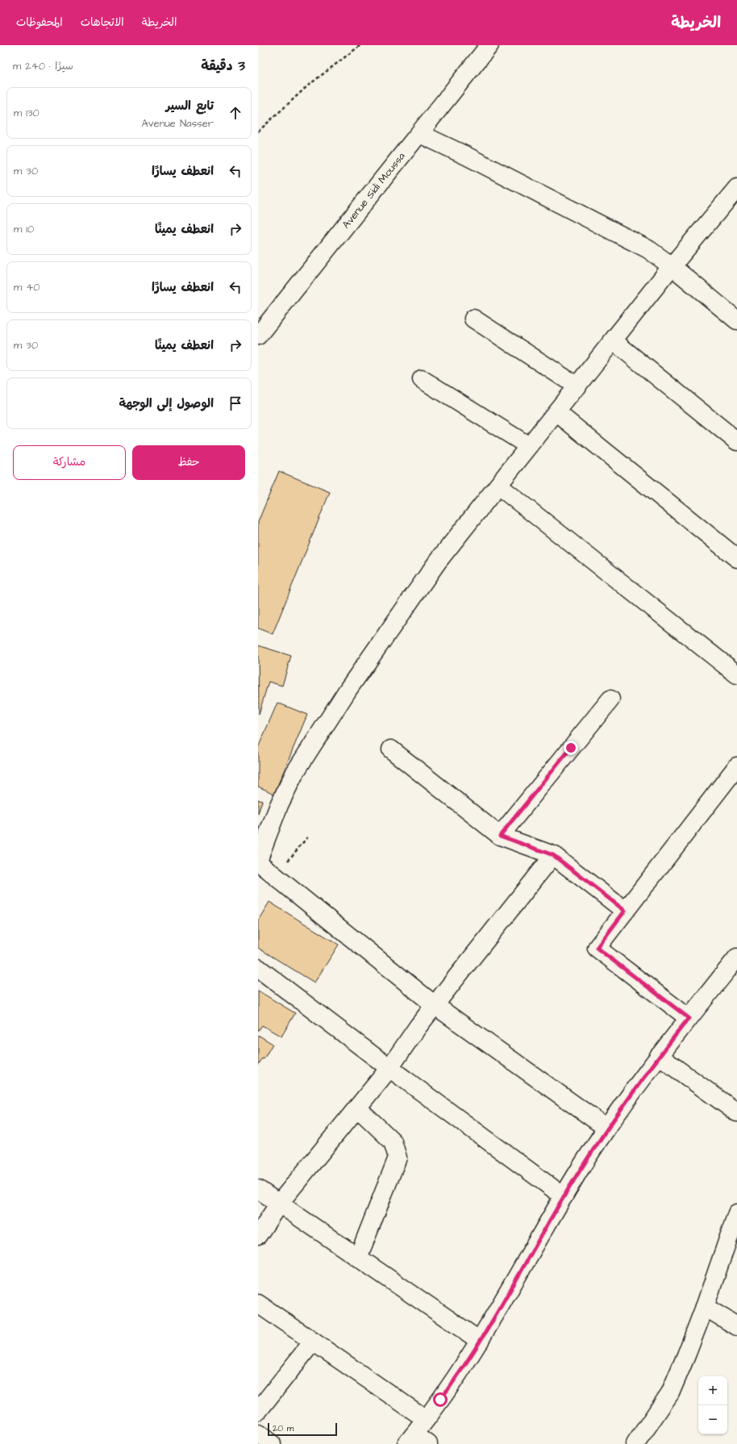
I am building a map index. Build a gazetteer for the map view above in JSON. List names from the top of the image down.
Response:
{
  "streets": {
    "street": ["Avenue Sidi Moussa"]
  },
  "scale_bar": "20 m",
  "page": {
    "header": "الخريطة",
    "nav": ["الخريطة", "الاتجاهات", "المحفوظات"],
    "heading": ["3 دقيقة", "سيرًا · 240 m"],
    "list": [
      ["تابع السير", "Avenue Nasser", "130 m"],
      ["انعطف يسارًا", "30 m"],
      ["انعطف يمينًا", "10 m"],
      ["انعطف يسارًا", "40 m"],
      ["انعطف يمينًا", "30 m"],
      "الوصول إلى الوجهة"
    ],
    "buttons": ["حفظ", "مشاركة"],
    "map_buttons": ["+", "−"],
    "scale": "20 m"
  }
}
